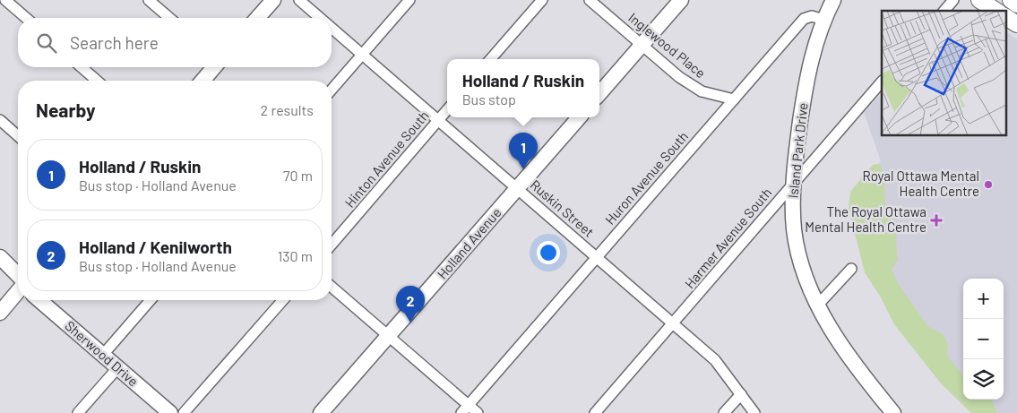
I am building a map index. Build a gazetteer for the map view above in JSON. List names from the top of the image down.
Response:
{
  "streets": {
    "street": [
      "Inglewood Place",
      "Island Park Drive",
      "Hinton Avenue South",
      "Huron Avenue South",
      "Ruskin Street",
      "Harmer Avenue South",
      "Holland Avenue",
      "Sherwood Drive"
    ]
  },
  "crossings": [
    ["Inglewood Place", "Huron Avenue South"],
    ["Island Park Drive", "Huron Avenue South"],
    ["Island Park Drive", "Harmer Avenue South"],
    ["Hinton Avenue South", "Ruskin Street"],
    ["Huron Avenue South", "Ruskin Street"],
    ["Ruskin Street", "Harmer Avenue South"],
    ["Ruskin Street", "Holland Avenue"]
  ],
  "places": {
    "other": ["Royal Ottawa Mental Health Centre"],
    "health": ["The Royal Ottawa Mental Health Centre"]
  },
  "page": {
    "search": "Search here",
    "popup": ["Holland / Ruskin", "Bus stop"],
    "heading": ["Nearby", "2 results"],
    "pins": ["1", "2"],
    "list": [
      {
        "mark": "1",
        "name": "Holland / Ruskin",
        "note": "Bus stop · Holland Avenue",
        "value": "70 m"
      },
      {
        "mark": "2",
        "name": "Holland / Kenilworth",
        "note": "Bus stop · Holland Avenue",
        "value": "130 m"
      }
    ],
    "map_buttons": ["+", "−"]
  }
}
